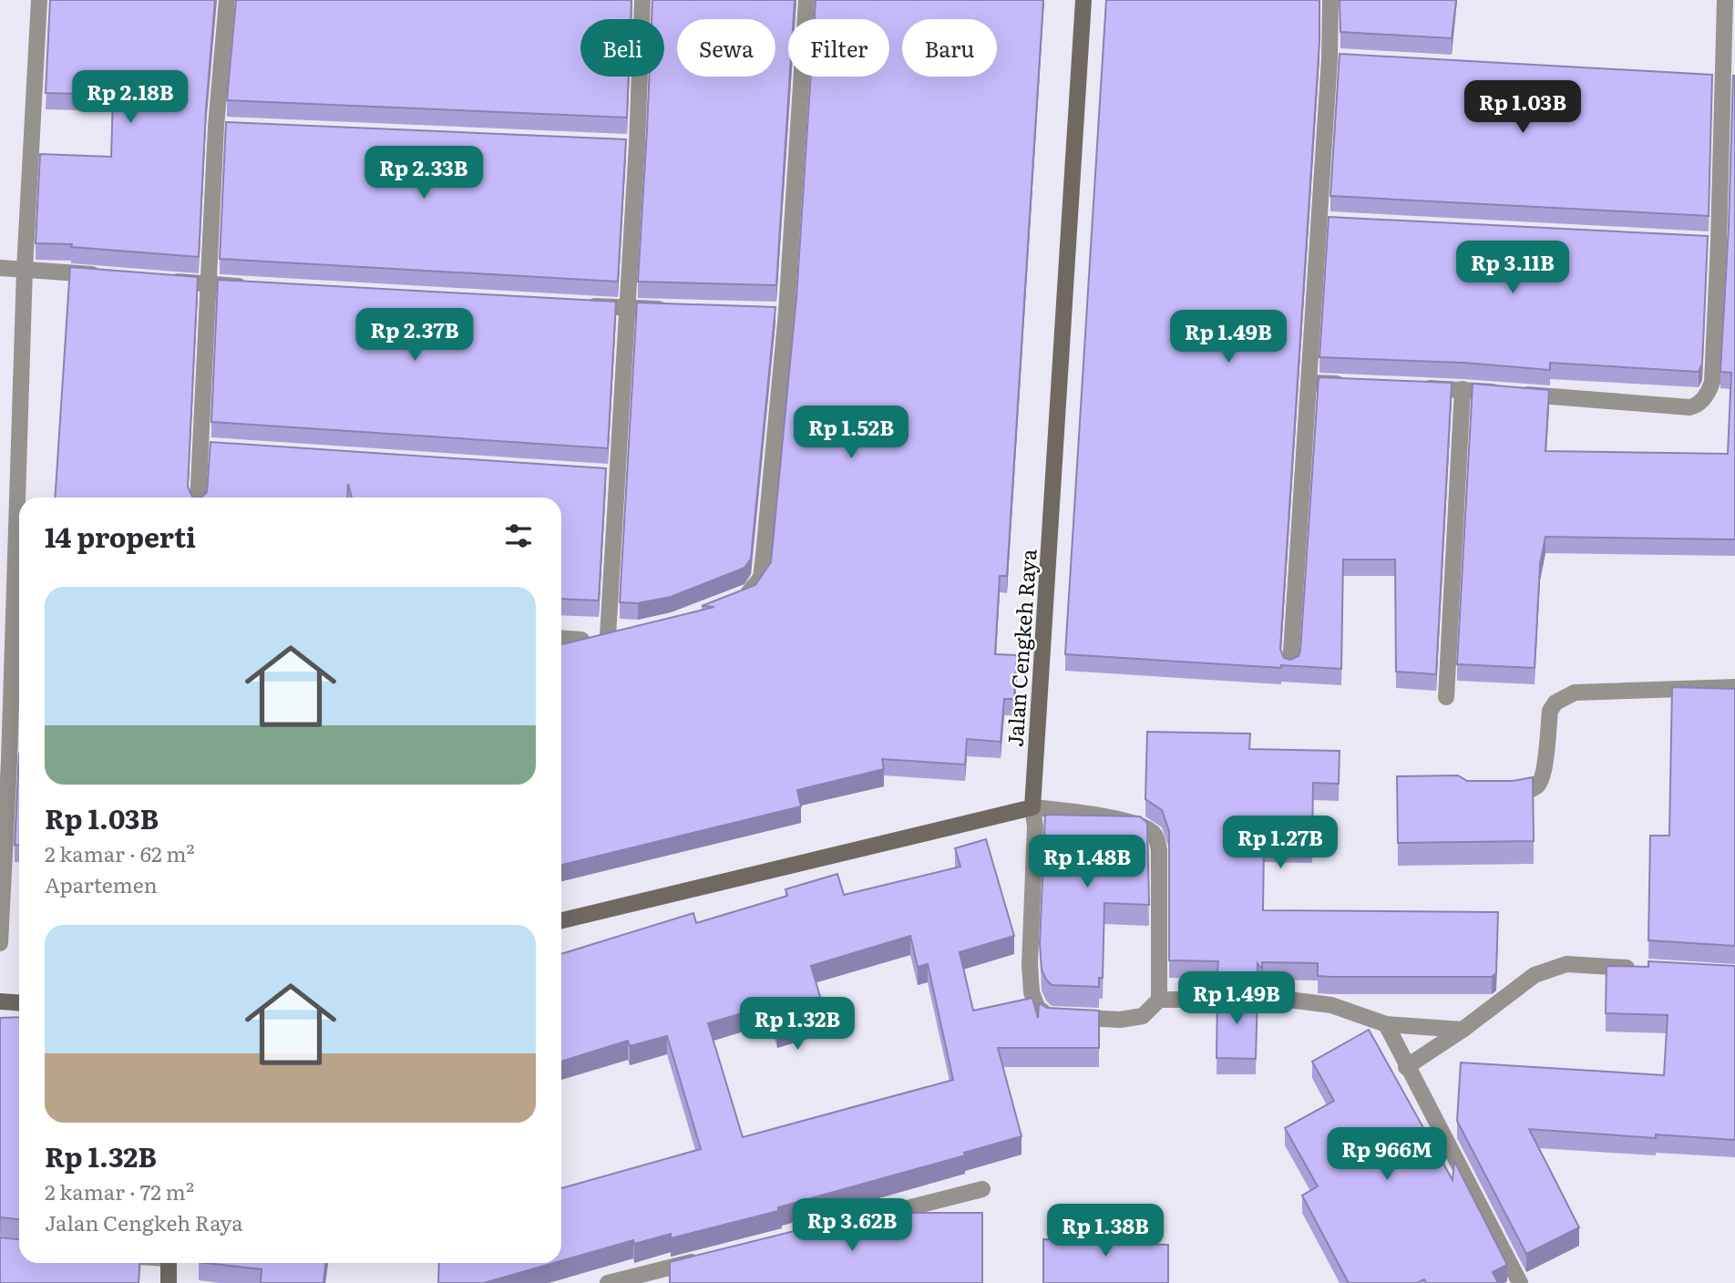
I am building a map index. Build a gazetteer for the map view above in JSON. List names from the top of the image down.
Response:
{
  "streets": {
    "street": ["Jalan Cengkeh Raya"]
  },
  "page": {
    "chip": [
      "Beli",
      "Sewa",
      "Filter",
      "Baru"
    ],
    "price": [
      "Rp 2.18B",
      "Rp 1.03B",
      "Rp 2.33B",
      "Rp 3.11B",
      "Rp 2.37B",
      "Rp 1.49B",
      "Rp 1.52B",
      "Rp 1.27B",
      "Rp 1.48B",
      "Rp 1.49B",
      "Rp 1.32B",
      "Rp 966M",
      "Rp 3.62B",
      "Rp 1.38B"
    ],
    "heading": "14 properti",
    "list": [
      {
        "name": "Rp 1.03B",
        "note": "2 kamar · 62 m² · Apartemen"
      },
      {
        "name": "Rp 1.32B",
        "note": "2 kamar · 72 m² · Jalan Cengkeh Raya"
      }
    ]
  }
}
